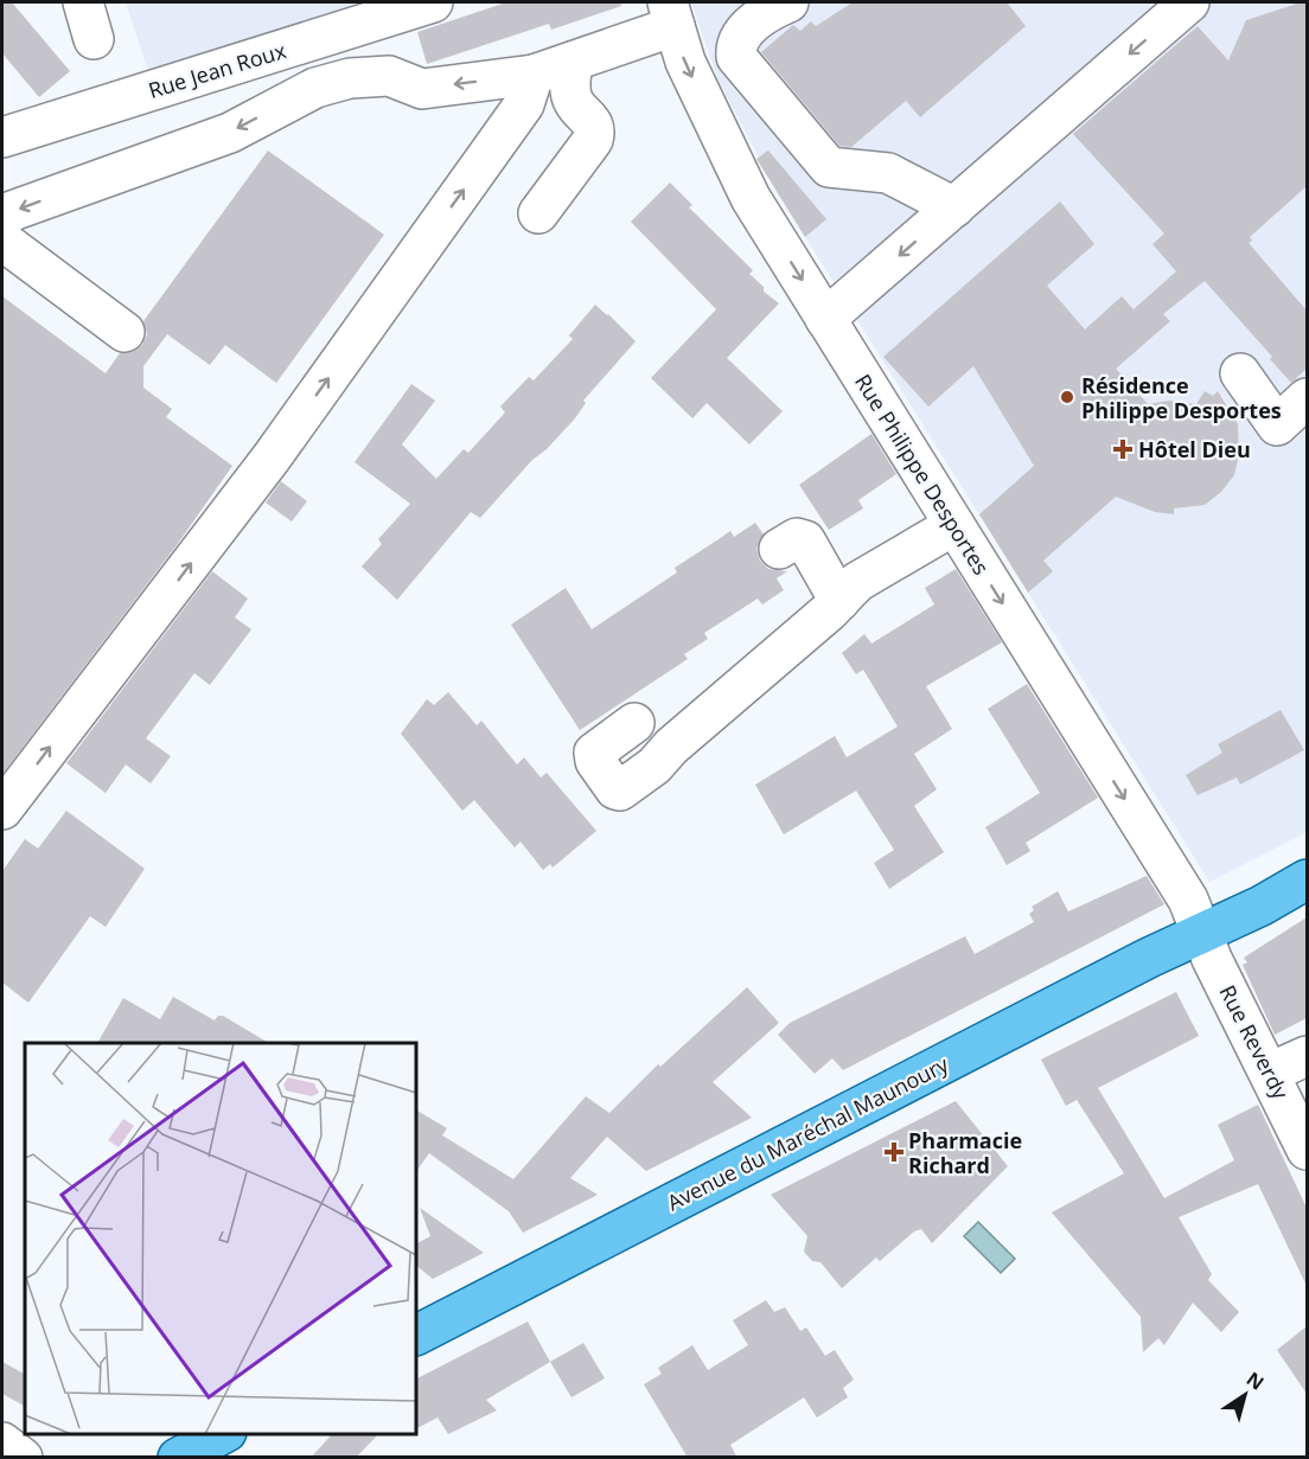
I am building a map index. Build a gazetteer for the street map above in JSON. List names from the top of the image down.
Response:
{
  "streets": {
    "main road": ["Avenue du Maréchal Maunoury"],
    "street": ["Rue Jean Roux", "Rue Philippe Desportes", "Rue Reverdy"]
  },
  "crossings": [
    ["Rue Philippe Desportes", "Rue Reverdy"],
    ["Rue Philippe Desportes", "Avenue du Maréchal Maunoury"],
    ["Rue Reverdy", "Avenue du Maréchal Maunoury"]
  ],
  "one_way": ["Rue Philippe Desportes"],
  "places": {
    "other": ["Résidence Philippe Desportes"],
    "health": ["Hôtel Dieu", "Pharmacie Richard"]
  },
  "north": "top right"
}
